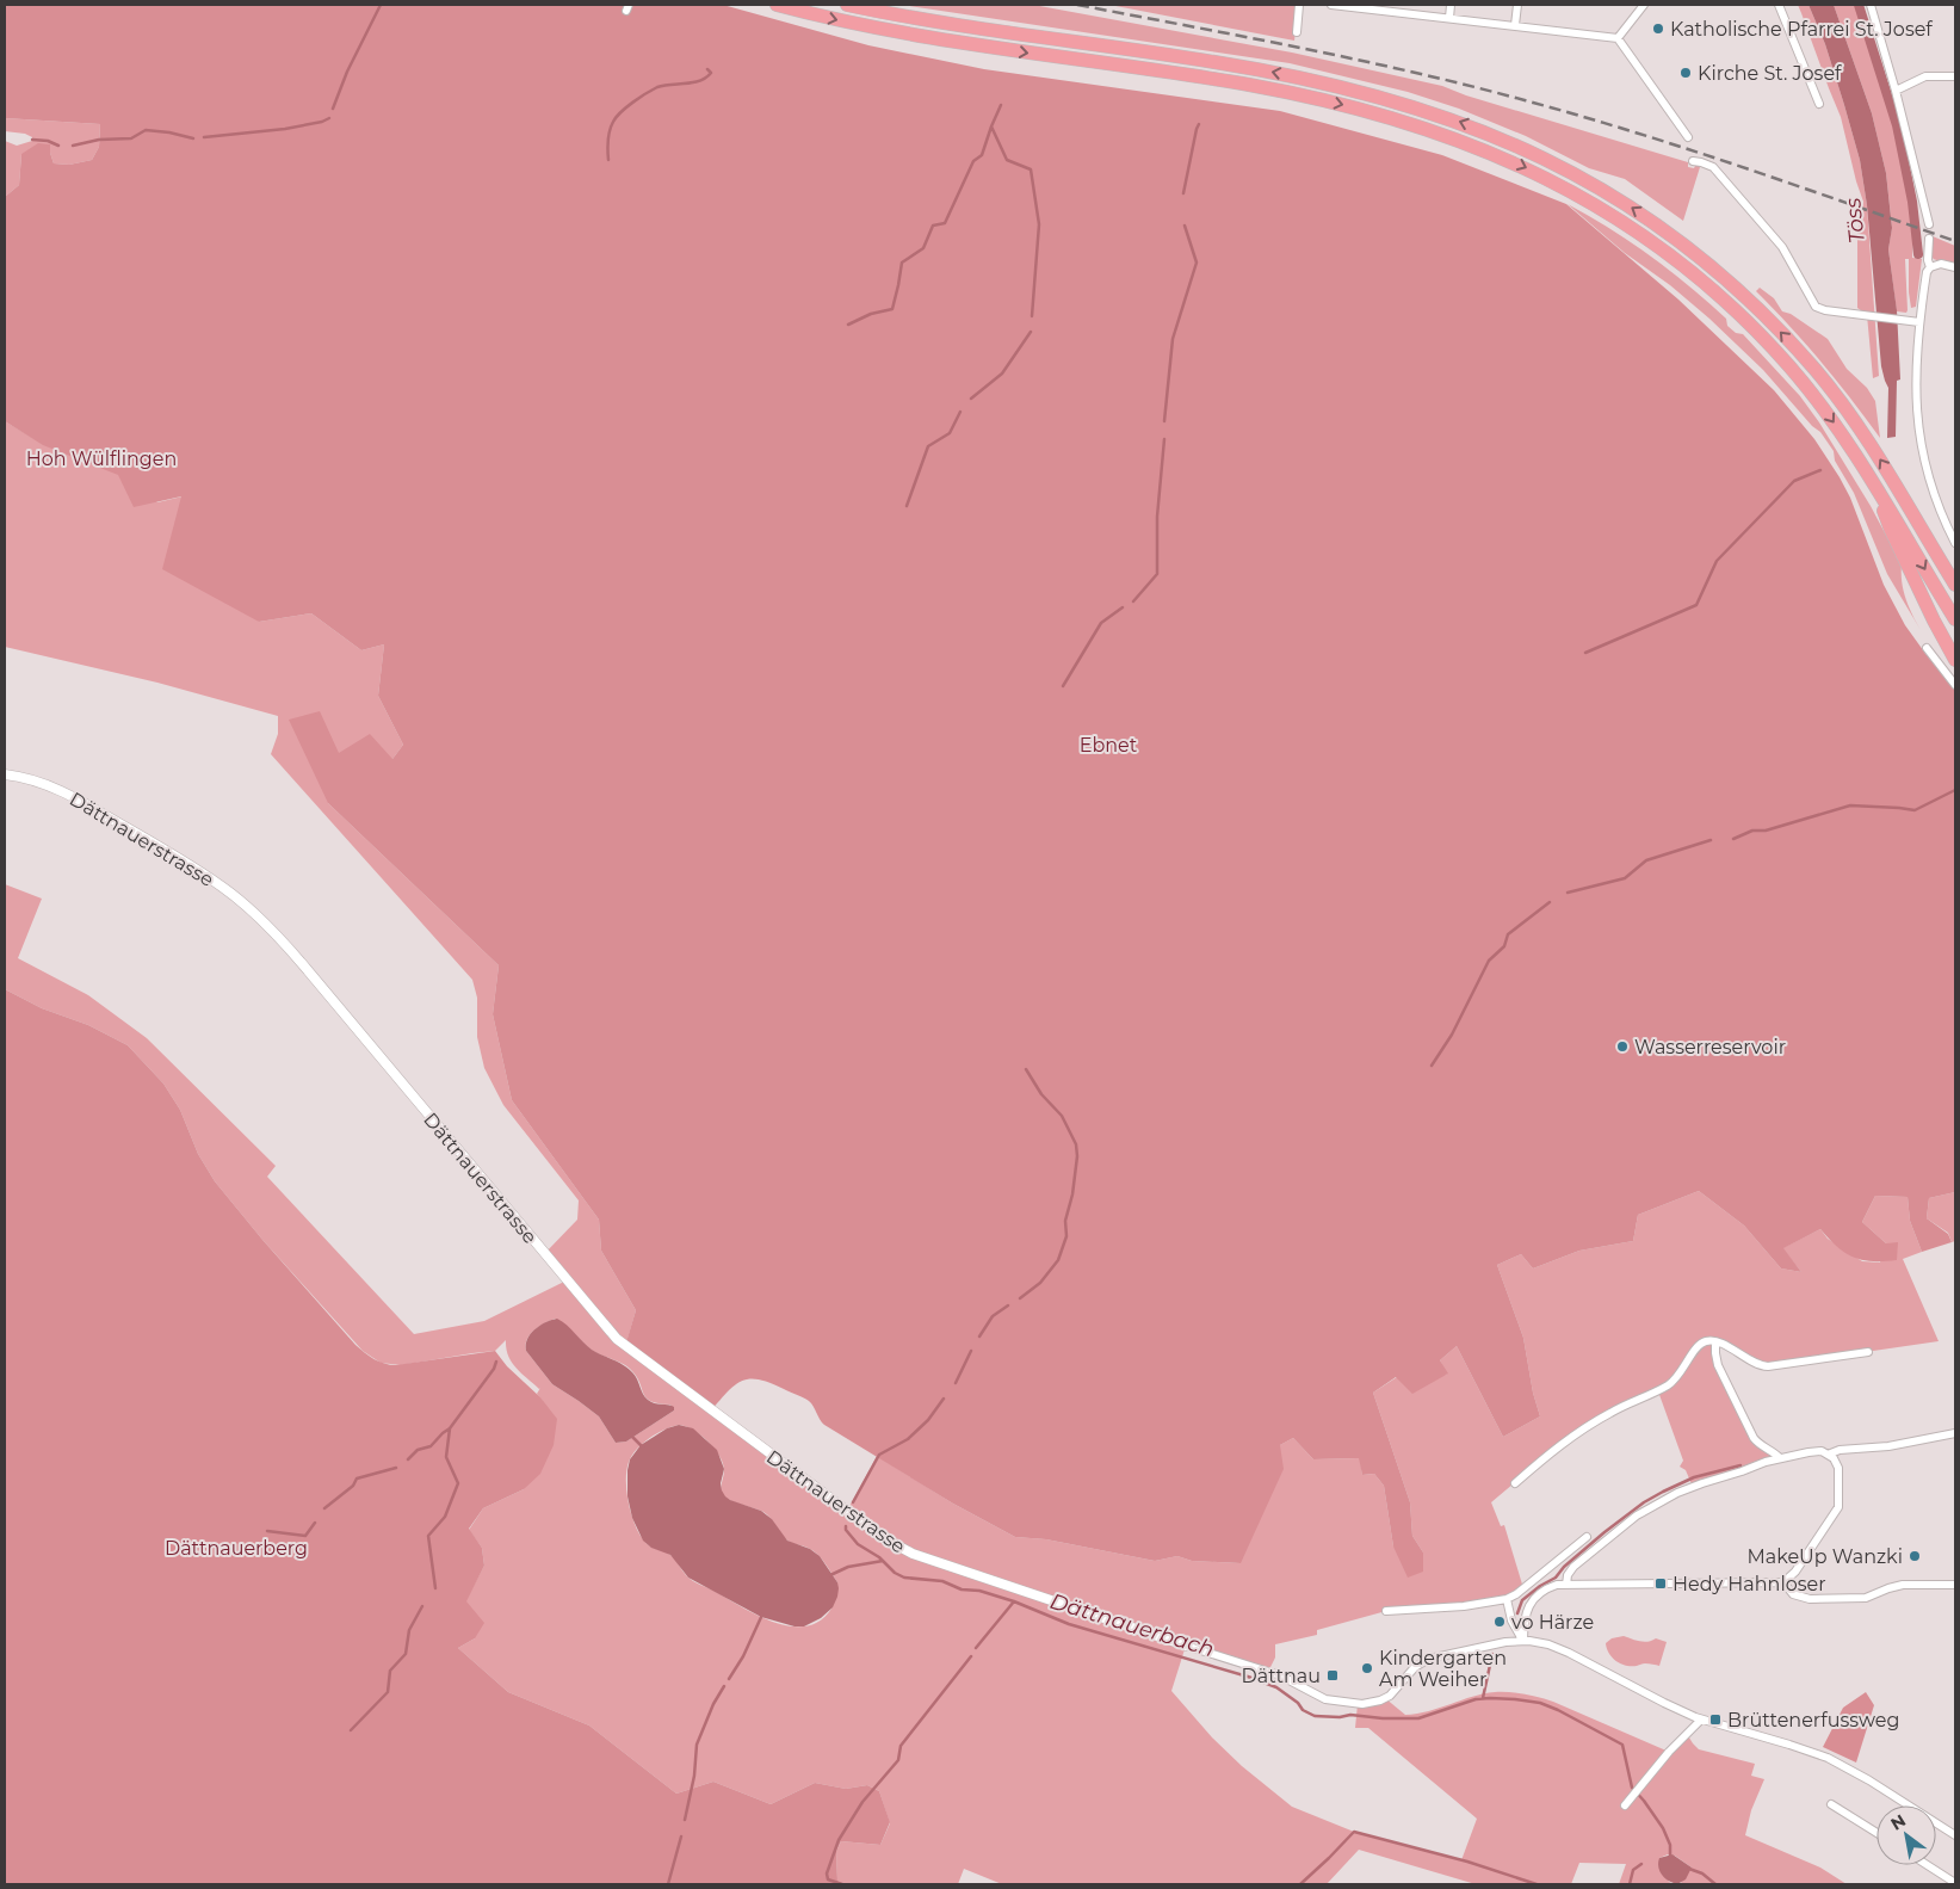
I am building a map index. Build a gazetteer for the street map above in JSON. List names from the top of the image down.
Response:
{
  "streets": {
    "street": ["Dättnauerstrasse"]
  },
  "water": ["Töss", "Dättnauerbach"],
  "parks": ["Hoh Wülflingen", "Ebnet", "Dättnauerberg"],
  "places": {
    "other": [
      "Katholische Pfarrei St. Josef",
      "Kirche St. Josef",
      "Wasserreservoir",
      "MakeUp Wanzki",
      "vo Härze",
      "Kindergarten Am Weiher"
    ],
    "transit": ["Hedy Hahnloser", "Dättnau", "Brüttenerfussweg"]
  },
  "north": "top left"
}
